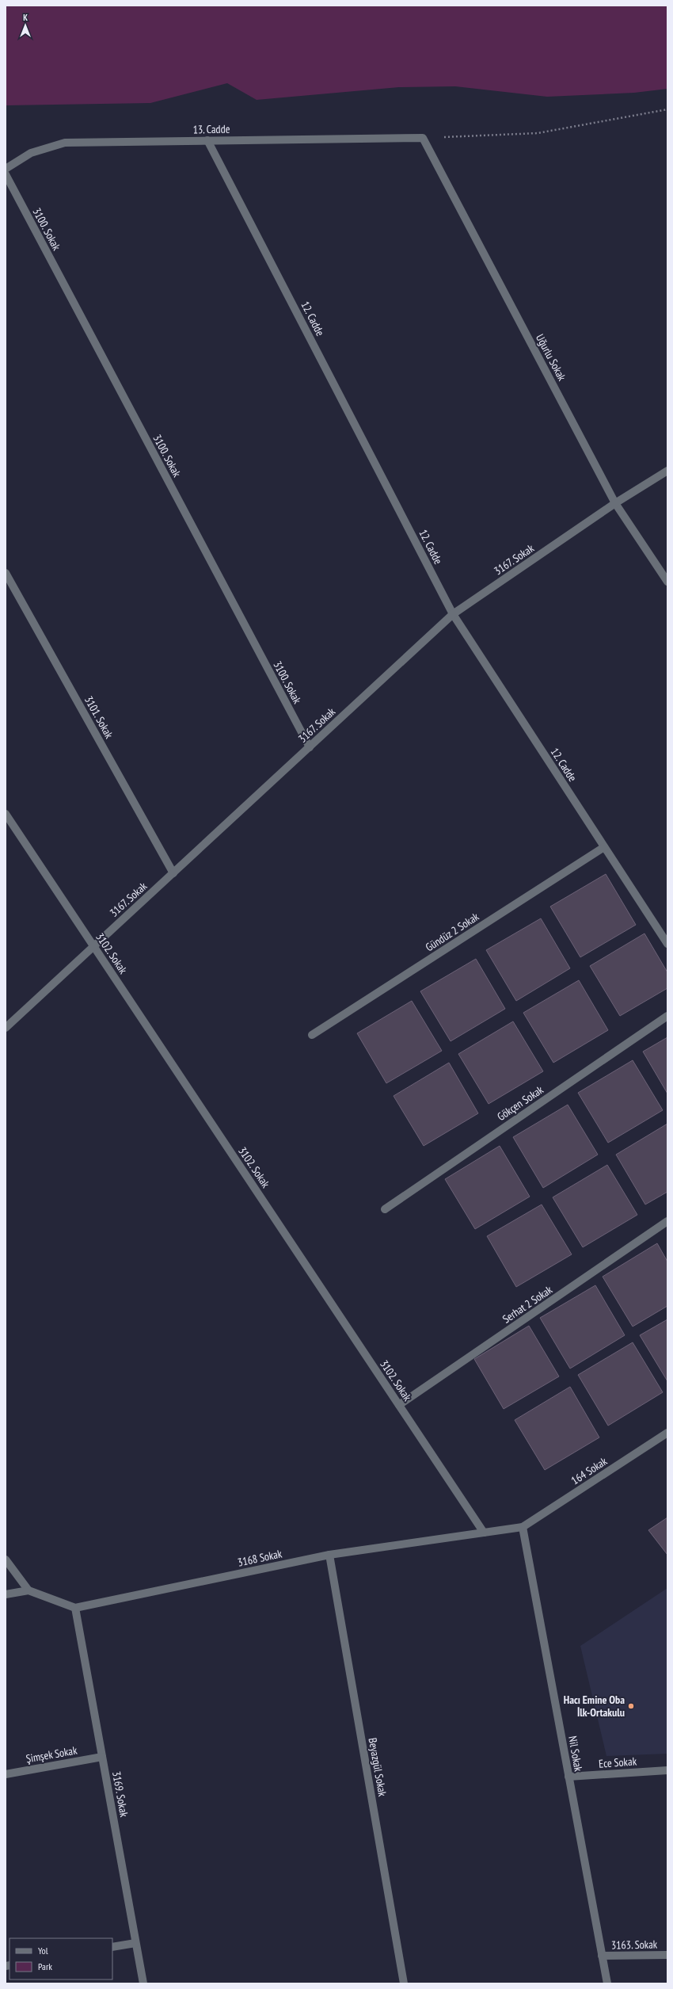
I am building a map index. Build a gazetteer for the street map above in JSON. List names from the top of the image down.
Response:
{
  "streets": {
    "street": [
      "13. Cadde",
      "3100. Sokak",
      "12. Cadde",
      "Uğurlu Sokak",
      "3167. Sokak",
      "3101. Sokak",
      "Gündüz 2 Sokak",
      "3102. Sokak",
      "Gökçen Sokak",
      "Serhat 2 Sokak",
      "164 Sokak",
      "3168 Sokak",
      "Nil Sokak",
      "Şimşek Sokak",
      "Ece Sokak",
      "Beyazgül Sokak",
      "3169. Sokak",
      "3163. Sokak"
    ]
  },
  "crossings": [
    ["13. Cadde", "12. Cadde"],
    ["13. Cadde", "Uğurlu Sokak"],
    ["3100. Sokak", "3167. Sokak"],
    ["12. Cadde", "3167. Sokak"],
    ["12. Cadde", "Gündüz 2 Sokak"],
    ["Uğurlu Sokak", "3167. Sokak"],
    ["3167. Sokak", "3101. Sokak"],
    ["3167. Sokak", "3102. Sokak"],
    ["3102. Sokak", "Serhat 2 Sokak"],
    ["3102. Sokak", "3168 Sokak"],
    ["164 Sokak", "3168 Sokak"],
    ["164 Sokak", "Nil Sokak"],
    ["3168 Sokak", "Nil Sokak"],
    ["3168 Sokak", "Beyazgül Sokak"],
    ["3168 Sokak", "3169. Sokak"],
    ["Nil Sokak", "Ece Sokak"],
    ["Nil Sokak", "3163. Sokak"],
    ["Şimşek Sokak", "3169. Sokak"]
  ],
  "places": ["Hacı Emine Oba İlk-Ortakulu"],
  "legend": ["Yol", "Park"],
  "north": "top"
}
